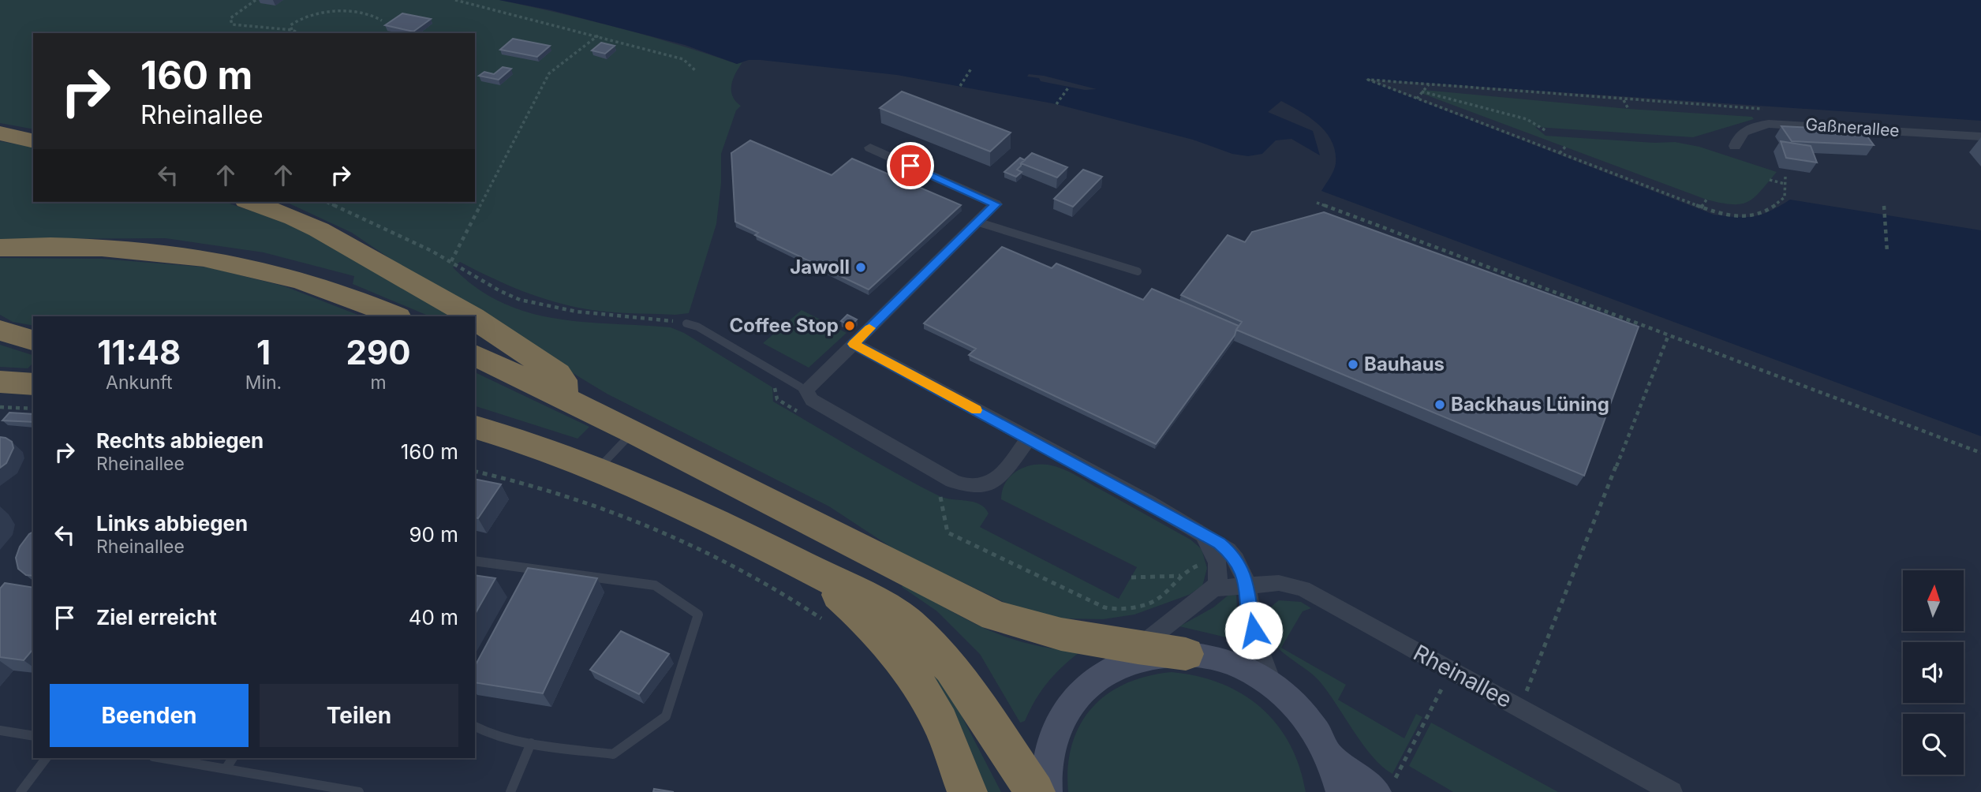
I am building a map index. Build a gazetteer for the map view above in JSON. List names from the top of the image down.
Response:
{
  "streets": {
    "street": ["Gaßnerallee", "Rheinallee"]
  },
  "places": [
    "Jawoll",
    "Coffee Stop",
    "Bauhaus",
    "Backhaus Lüning"
  ],
  "north": "top",
  "page": {
    "turn": ["160 m", "Rheinallee"],
    "eta": [
      "11:48",
      "Ankunft",
      "1",
      "Min.",
      "290",
      "m"
    ],
    "list": [
      {
        "name": "Rechts abbiegen",
        "note": "Rheinallee",
        "value": "160 m"
      },
      {
        "name": "Links abbiegen",
        "note": "Rheinallee",
        "value": "90 m"
      },
      {
        "name": "Ziel erreicht",
        "value": "40 m"
      }
    ],
    "buttons": ["Beenden", "Teilen"]
  }
}
